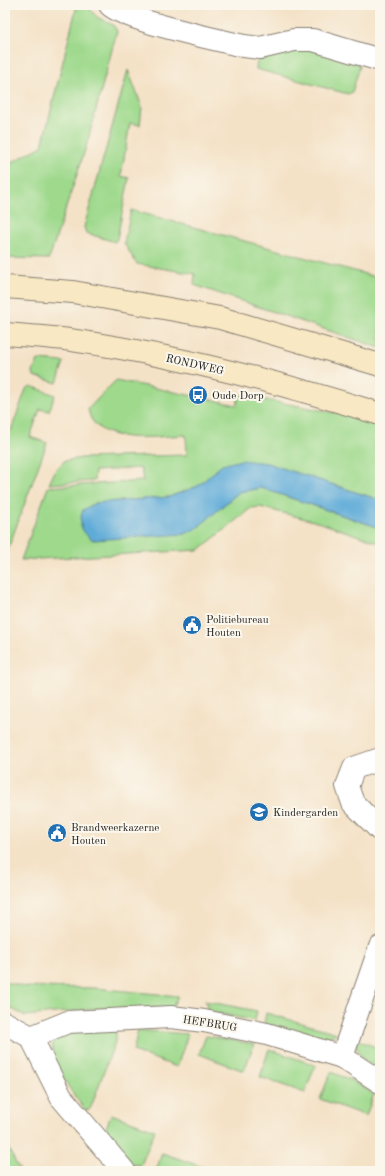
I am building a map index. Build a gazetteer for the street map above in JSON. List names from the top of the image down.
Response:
{
  "streets": {
    "main road": ["RONDWEG"],
    "street": ["HEFBRUG"]
  },
  "places": {
    "bus stop": ["Oude Dorp"],
    "public building": ["Politiebureau Houten", "Brandweerkazerne Houten"],
    "school or university": ["Kindergarden"]
  }
}
